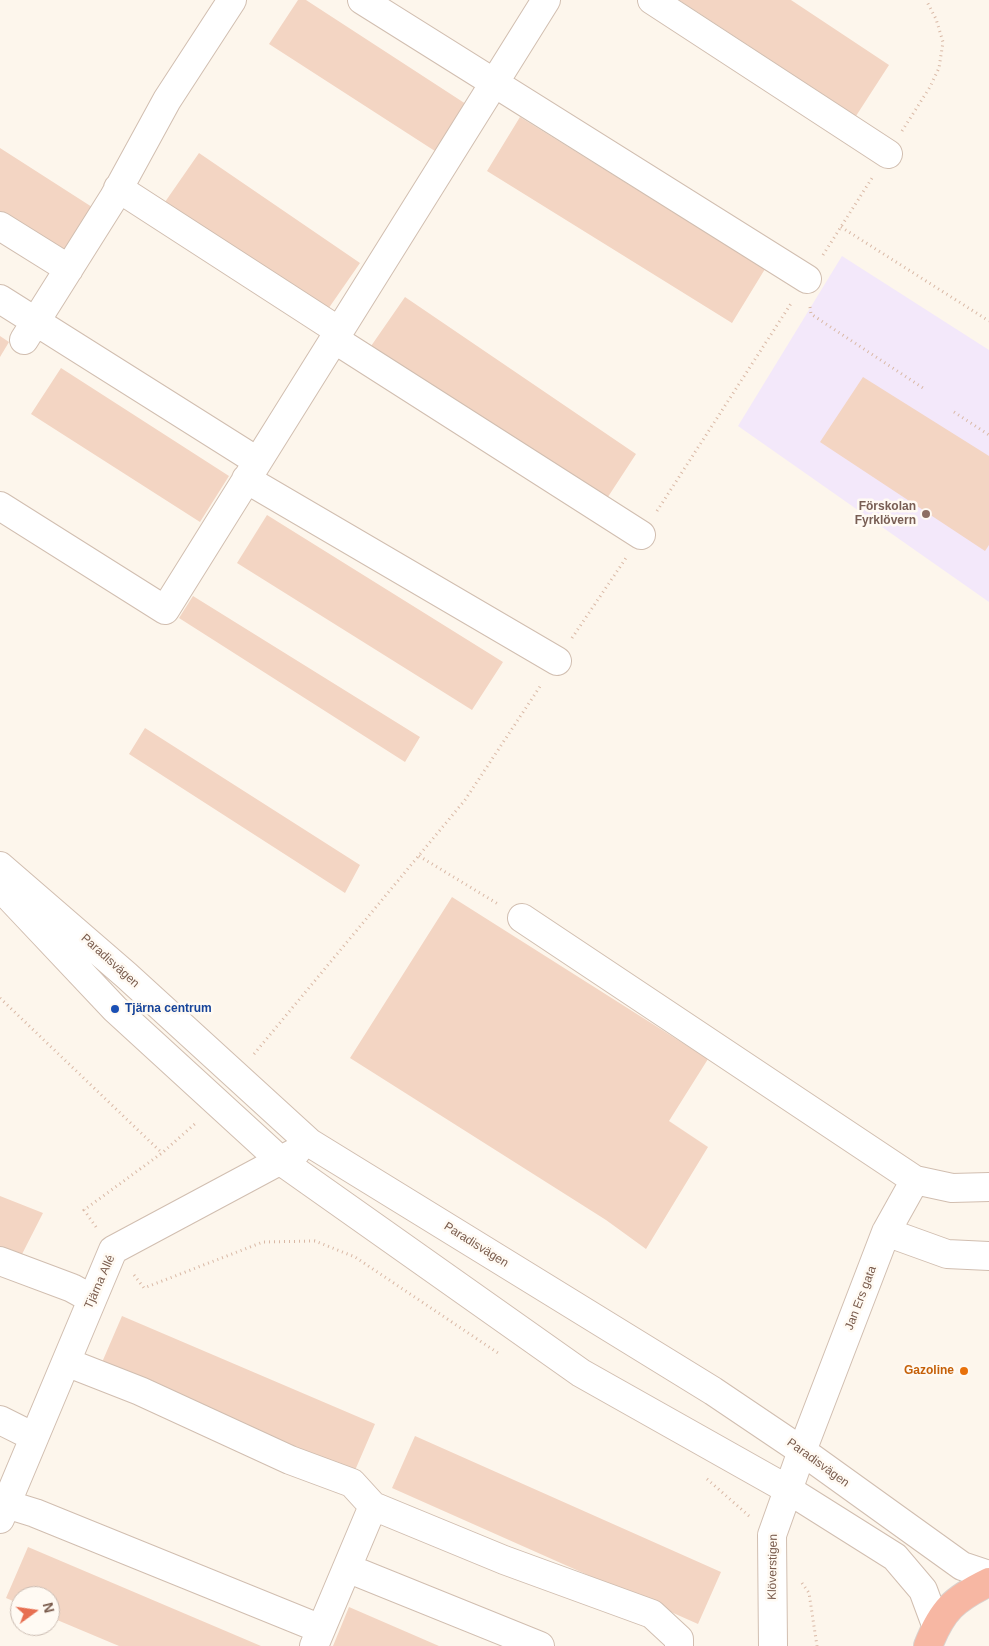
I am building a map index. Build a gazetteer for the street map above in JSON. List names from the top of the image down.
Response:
{
  "streets": {
    "street": [
      "Paradisvägen",
      "Tjärna Allé",
      "Jan Ers gata",
      "Klöverstigen"
    ]
  },
  "crossings": [
    ["Paradisvägen", "Tjärna Allé"],
    ["Paradisvägen", "Jan Ers gata"],
    ["Jan Ers gata", "Klöverstigen"]
  ],
  "places": ["Förskolan Fyrklövern", "Tjärna centrum", "Gazoline"],
  "north": "right"
}
